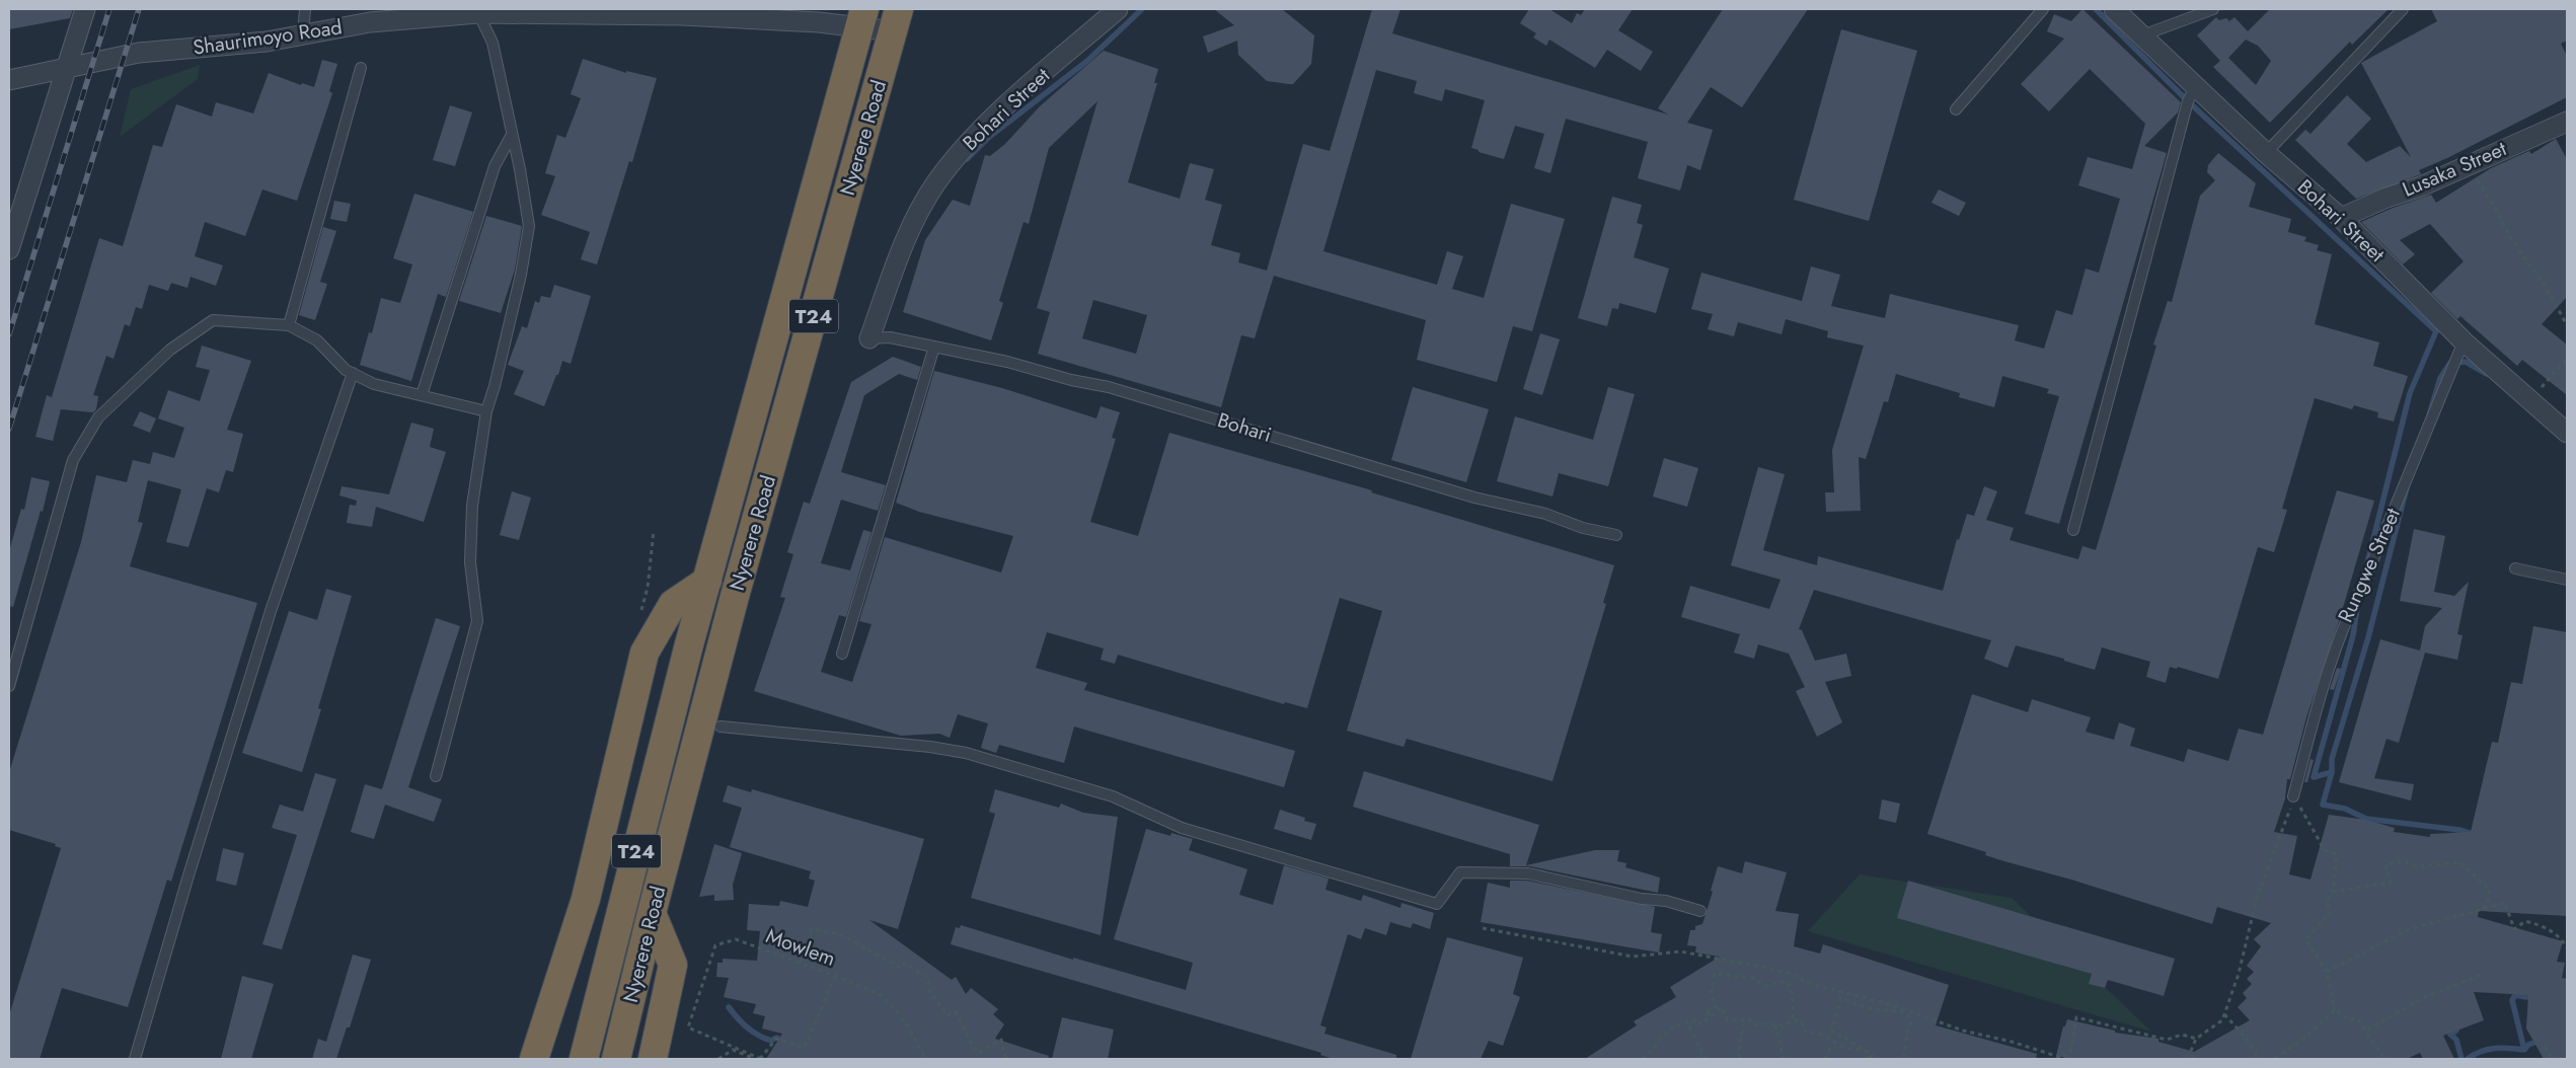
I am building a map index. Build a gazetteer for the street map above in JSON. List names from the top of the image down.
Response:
{
  "streets": {
    "highway": ["Nyerere Road", "T24"],
    "street": ["Shaurimoyo Road", "Bohari Street", "Lusaka Street"],
    "lane": ["Bohari", "Rungwe Street"],
    "path": ["Mowlem"]
  },
  "crossings": [
    ["Shaurimoyo Road", "Nyerere Road"],
    ["Bohari Street", "Lusaka Street"],
    ["Bohari Street", "Bohari"],
    ["Bohari Street", "Rungwe Street"]
  ]
}
